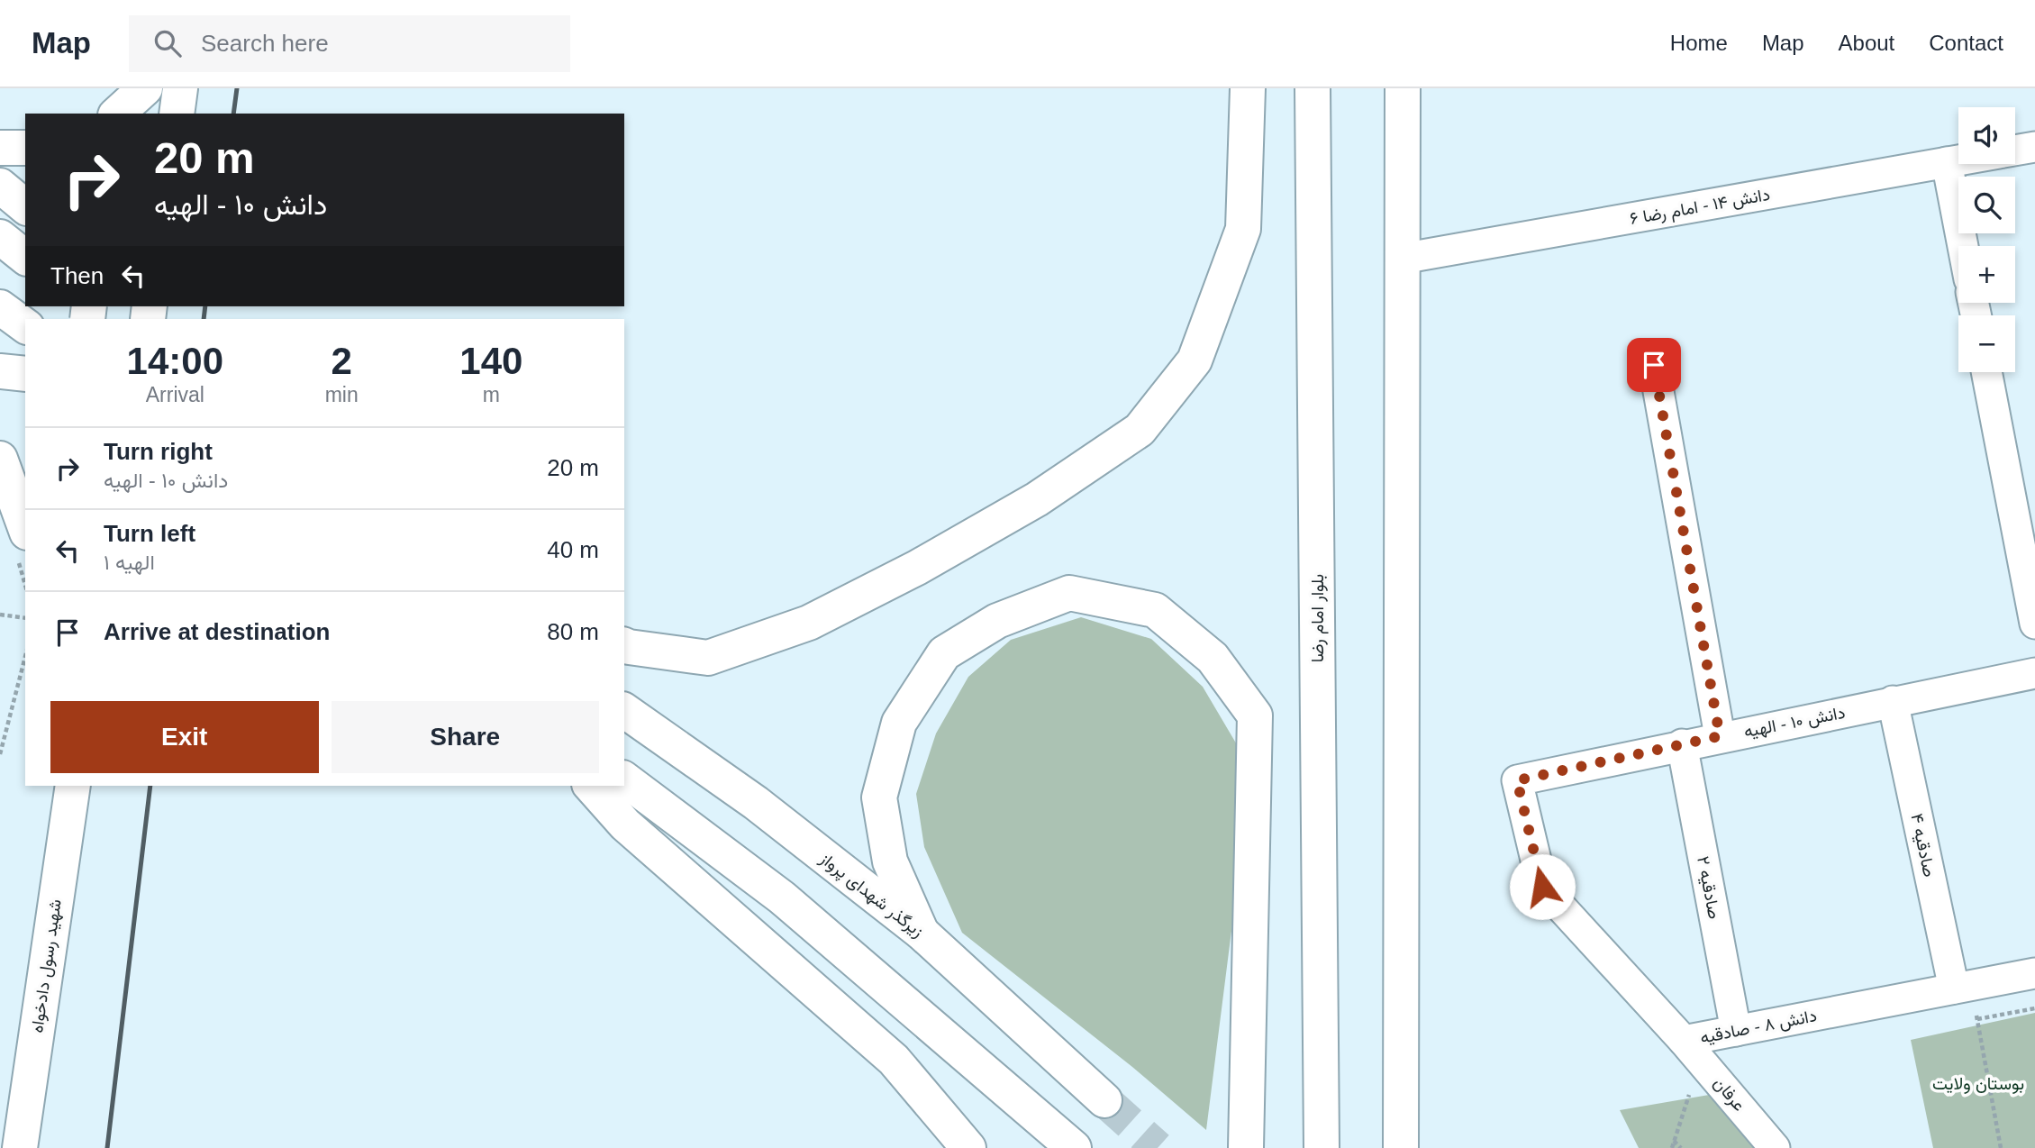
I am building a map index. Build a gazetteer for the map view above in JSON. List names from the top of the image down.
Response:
{
  "streets": {
    "main road": ["بلوار امام رضا", "زیرگذر شهدای پرواز", "شهید رسول دادخواه"],
    "street": [
      "دانش ۱۴ - امام رضا ۶",
      "دانش ۱۰ - الهیه",
      "صادقیه ۴",
      "صادقیه ۲",
      "دانش ۸ - صادقیه",
      "عرفان"
    ]
  },
  "crossings": [
    ["دانش ۱۰ - الهیه", "صادقیه ۴"],
    ["دانش ۱۰ - الهیه", "صادقیه ۲"],
    ["دانش ۱۰ - الهیه", "دانش ۸ - صادقیه"],
    ["صادقیه ۴", "دانش ۸ - صادقیه"],
    ["صادقیه ۲", "دانش ۸ - صادقیه"],
    ["دانش ۸ - صادقیه", "عرفان"]
  ],
  "parks": ["بوستان ولایت"],
  "page": {
    "header": "Map",
    "search": "Search here",
    "nav": [
      "Home",
      "Map",
      "About",
      "Contact"
    ],
    "map_buttons": ["+", "−"],
    "turn": ["20 m", "دانش ۱۰ - الهیه"],
    "then": "Then",
    "eta": [
      "14:00",
      "Arrival",
      "2",
      "min",
      "140",
      "m"
    ],
    "list": [
      {
        "name": "Turn right",
        "note": "دانش ۱۰ - الهیه",
        "value": "20 m"
      },
      {
        "name": "Turn left",
        "note": "الهیه ۱",
        "value": "40 m"
      },
      {
        "name": "Arrive at destination",
        "value": "80 m"
      }
    ],
    "buttons": ["Exit", "Share"]
  }
}
